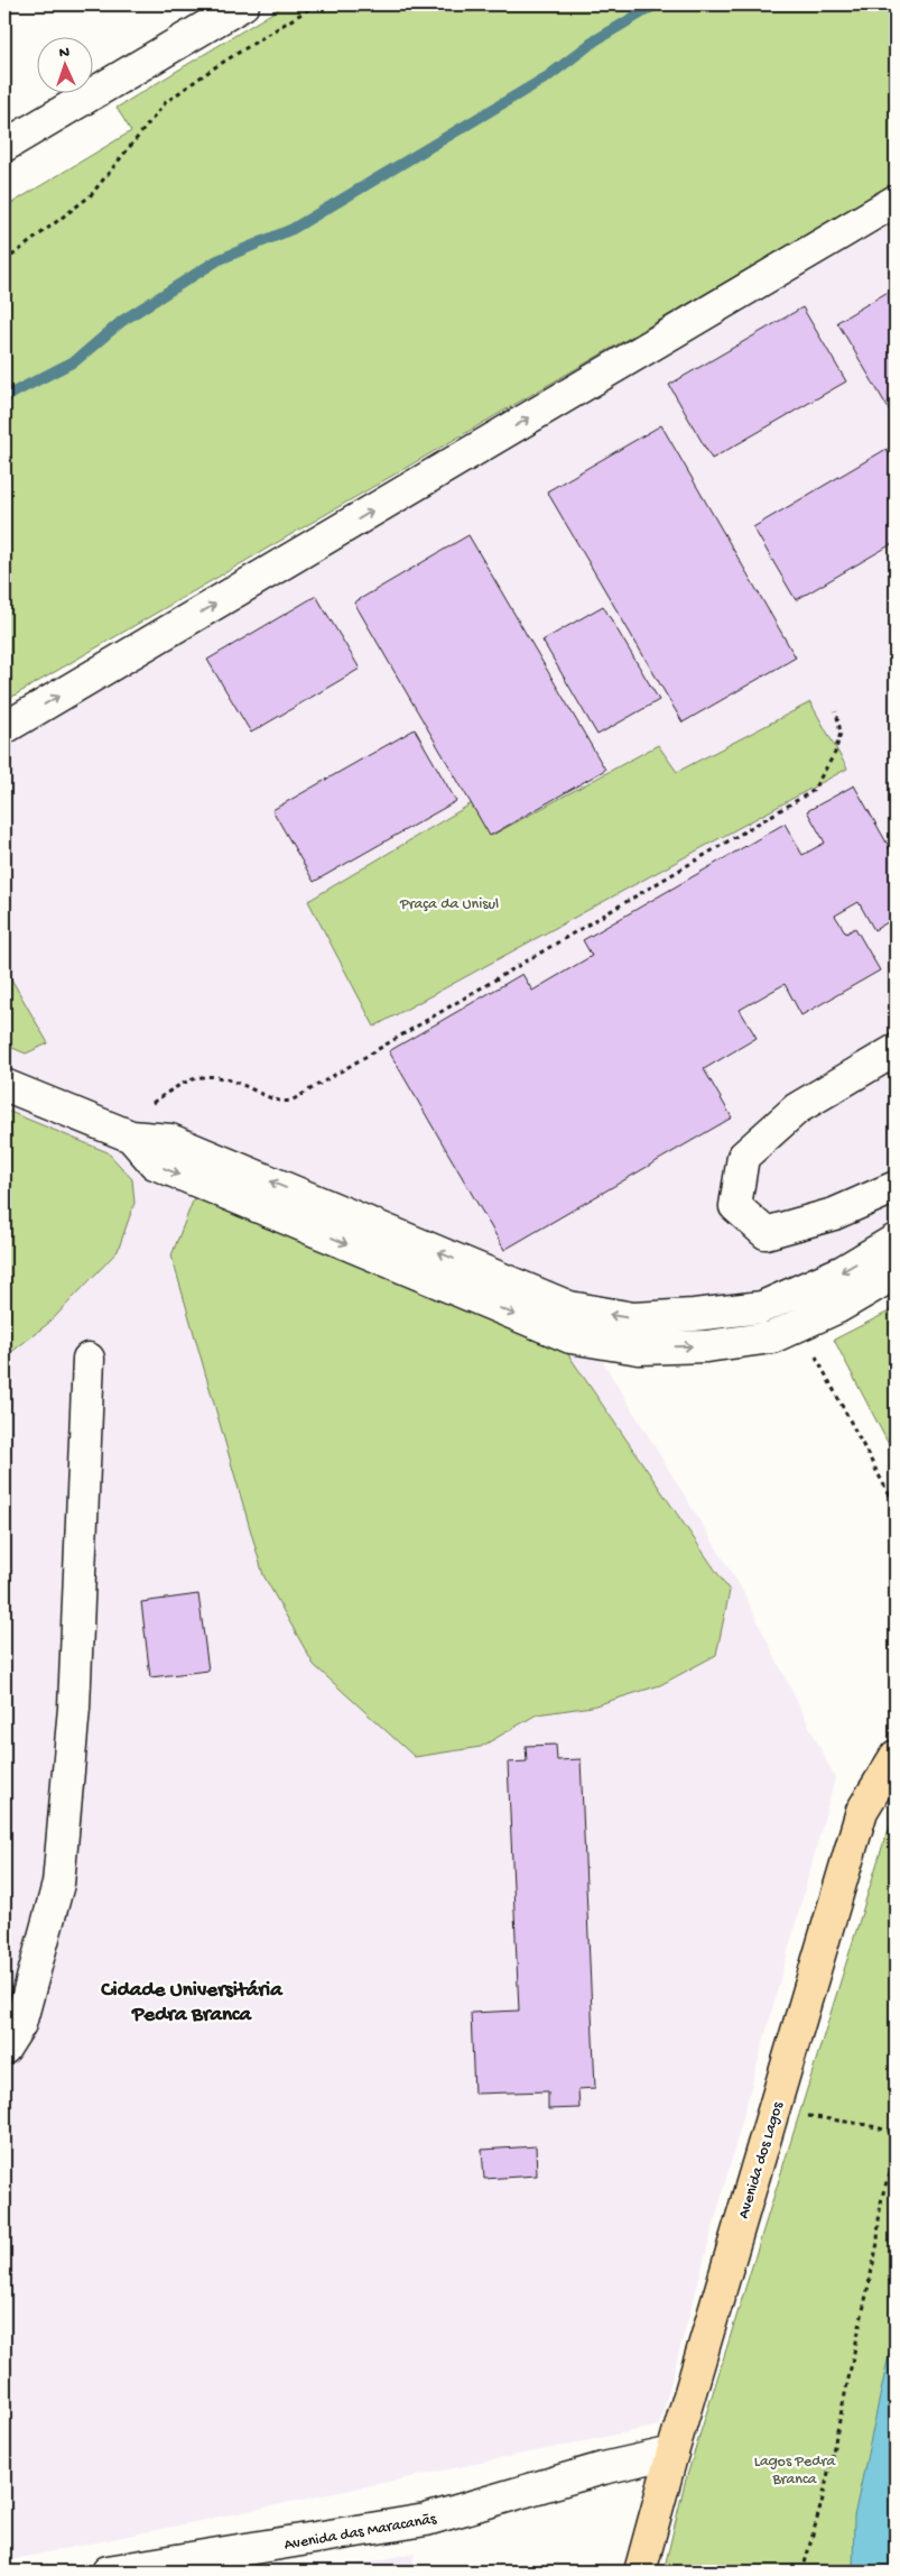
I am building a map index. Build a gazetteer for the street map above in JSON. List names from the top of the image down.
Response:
{
  "streets": {
    "main road": ["Avenida dos Lagos"],
    "street": ["Avenida das Maracanãs"]
  },
  "crossings": [
    ["Avenida dos Lagos", "Avenida das Maracanãs"]
  ],
  "districts": ["Cidade Universitária Pedra Branca"],
  "parks": ["Praça da Unisul", "Lagos Pedra Branca"],
  "north": "top"
}
